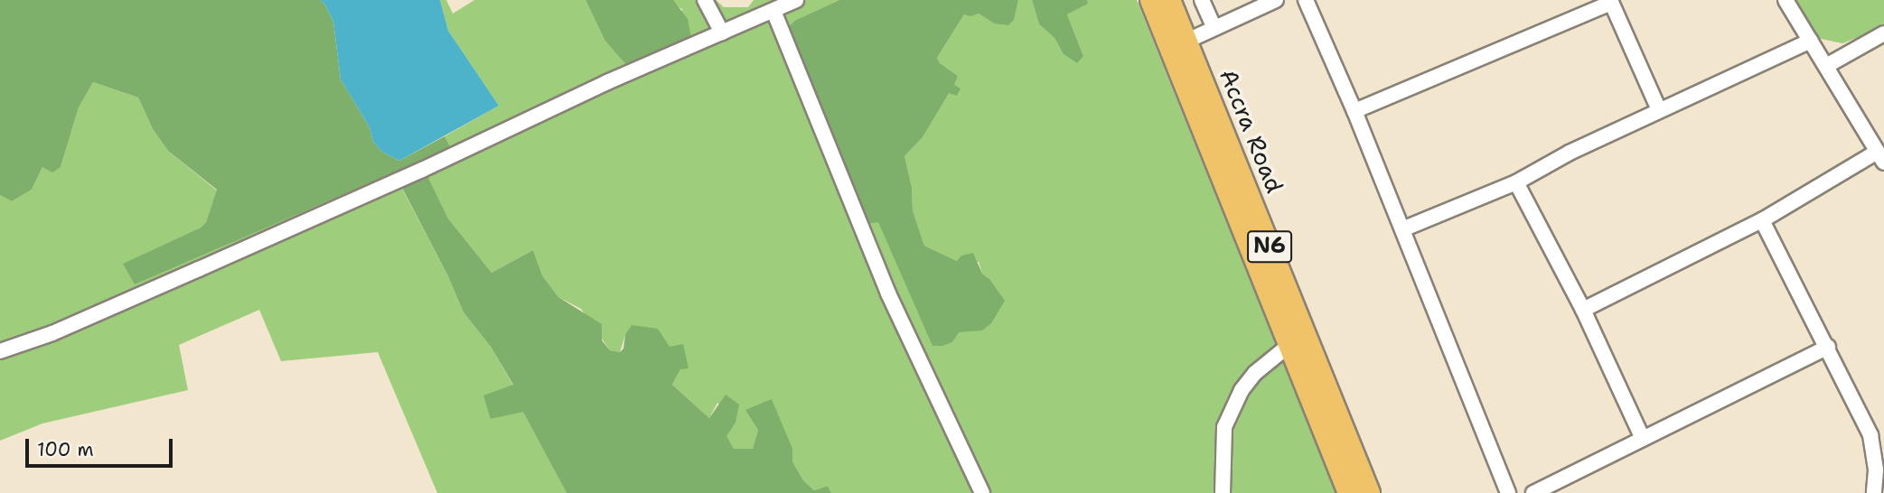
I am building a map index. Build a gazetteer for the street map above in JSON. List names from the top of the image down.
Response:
{
  "streets": {
    "highway": ["Accra Road", "N6"]
  },
  "scale_bar": "100 m"
}
